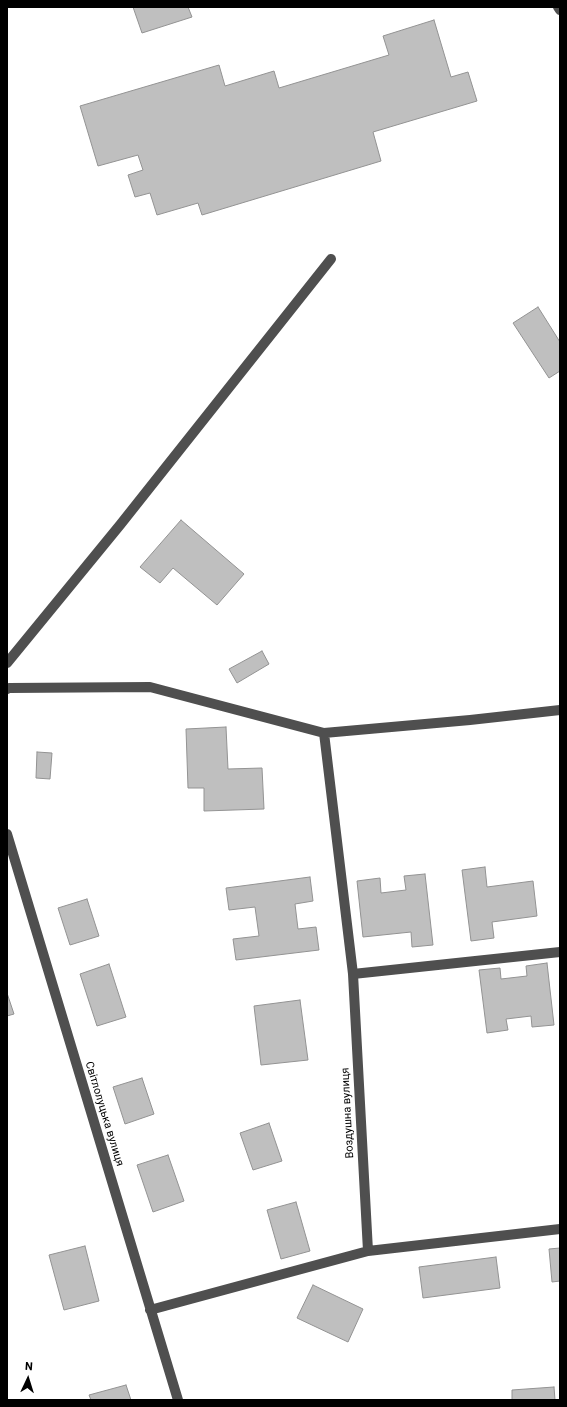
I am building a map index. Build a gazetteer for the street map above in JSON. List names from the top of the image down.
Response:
{
  "streets": {
    "street": ["Воздушна вулиця", "Світлолуцька вулиця"]
  },
  "north": "top"
}
